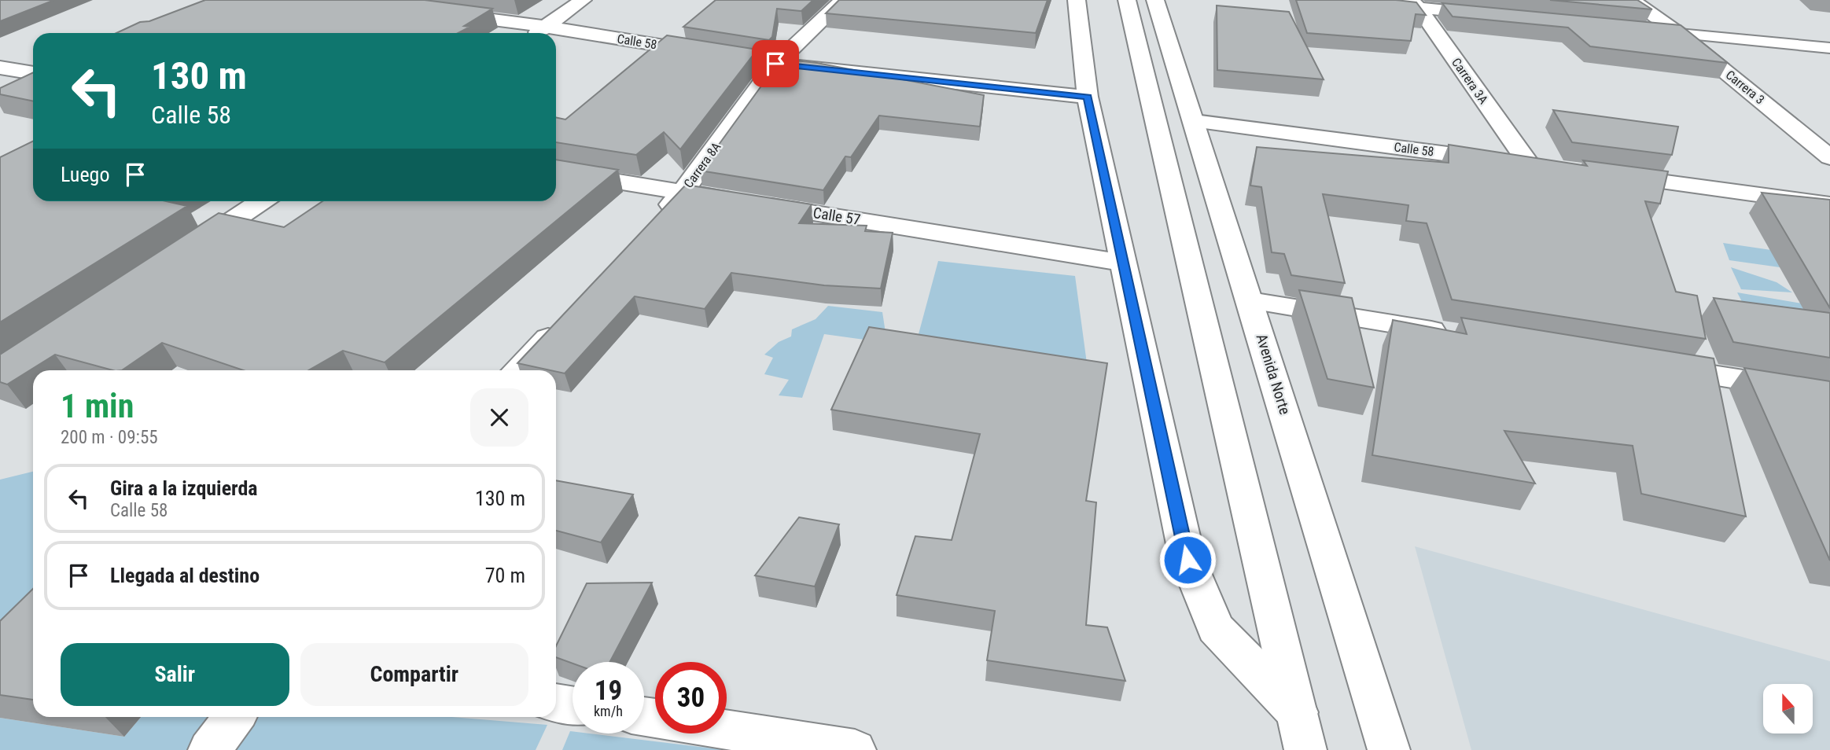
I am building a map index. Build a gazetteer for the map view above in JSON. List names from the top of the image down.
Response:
{
  "streets": {
    "street": [
      "Calle 58",
      "Carrera 3A",
      "Carrera 3",
      "Carrera 8A",
      "Calle 57",
      "Avenida Norte"
    ]
  },
  "crossings": [
    ["Calle 58", "Carrera 3A"],
    ["Calle 58", "Carrera 8A"],
    ["Calle 58", "Avenida Norte"],
    ["Carrera 8A", "Calle 57"]
  ],
  "north": "top",
  "page": {
    "turn": ["130 m", "Calle 58"],
    "then": "Luego",
    "heading": ["1 min", "200 m · 09:55"],
    "list": [
      {
        "name": "Gira a la izquierda",
        "note": "Calle 58",
        "value": "130 m"
      },
      {
        "name": "Llegada al destino",
        "value": "70 m"
      }
    ],
    "buttons": ["Salir", "Compartir"],
    "speed": "19 km/h",
    "limit": "30"
  }
}
